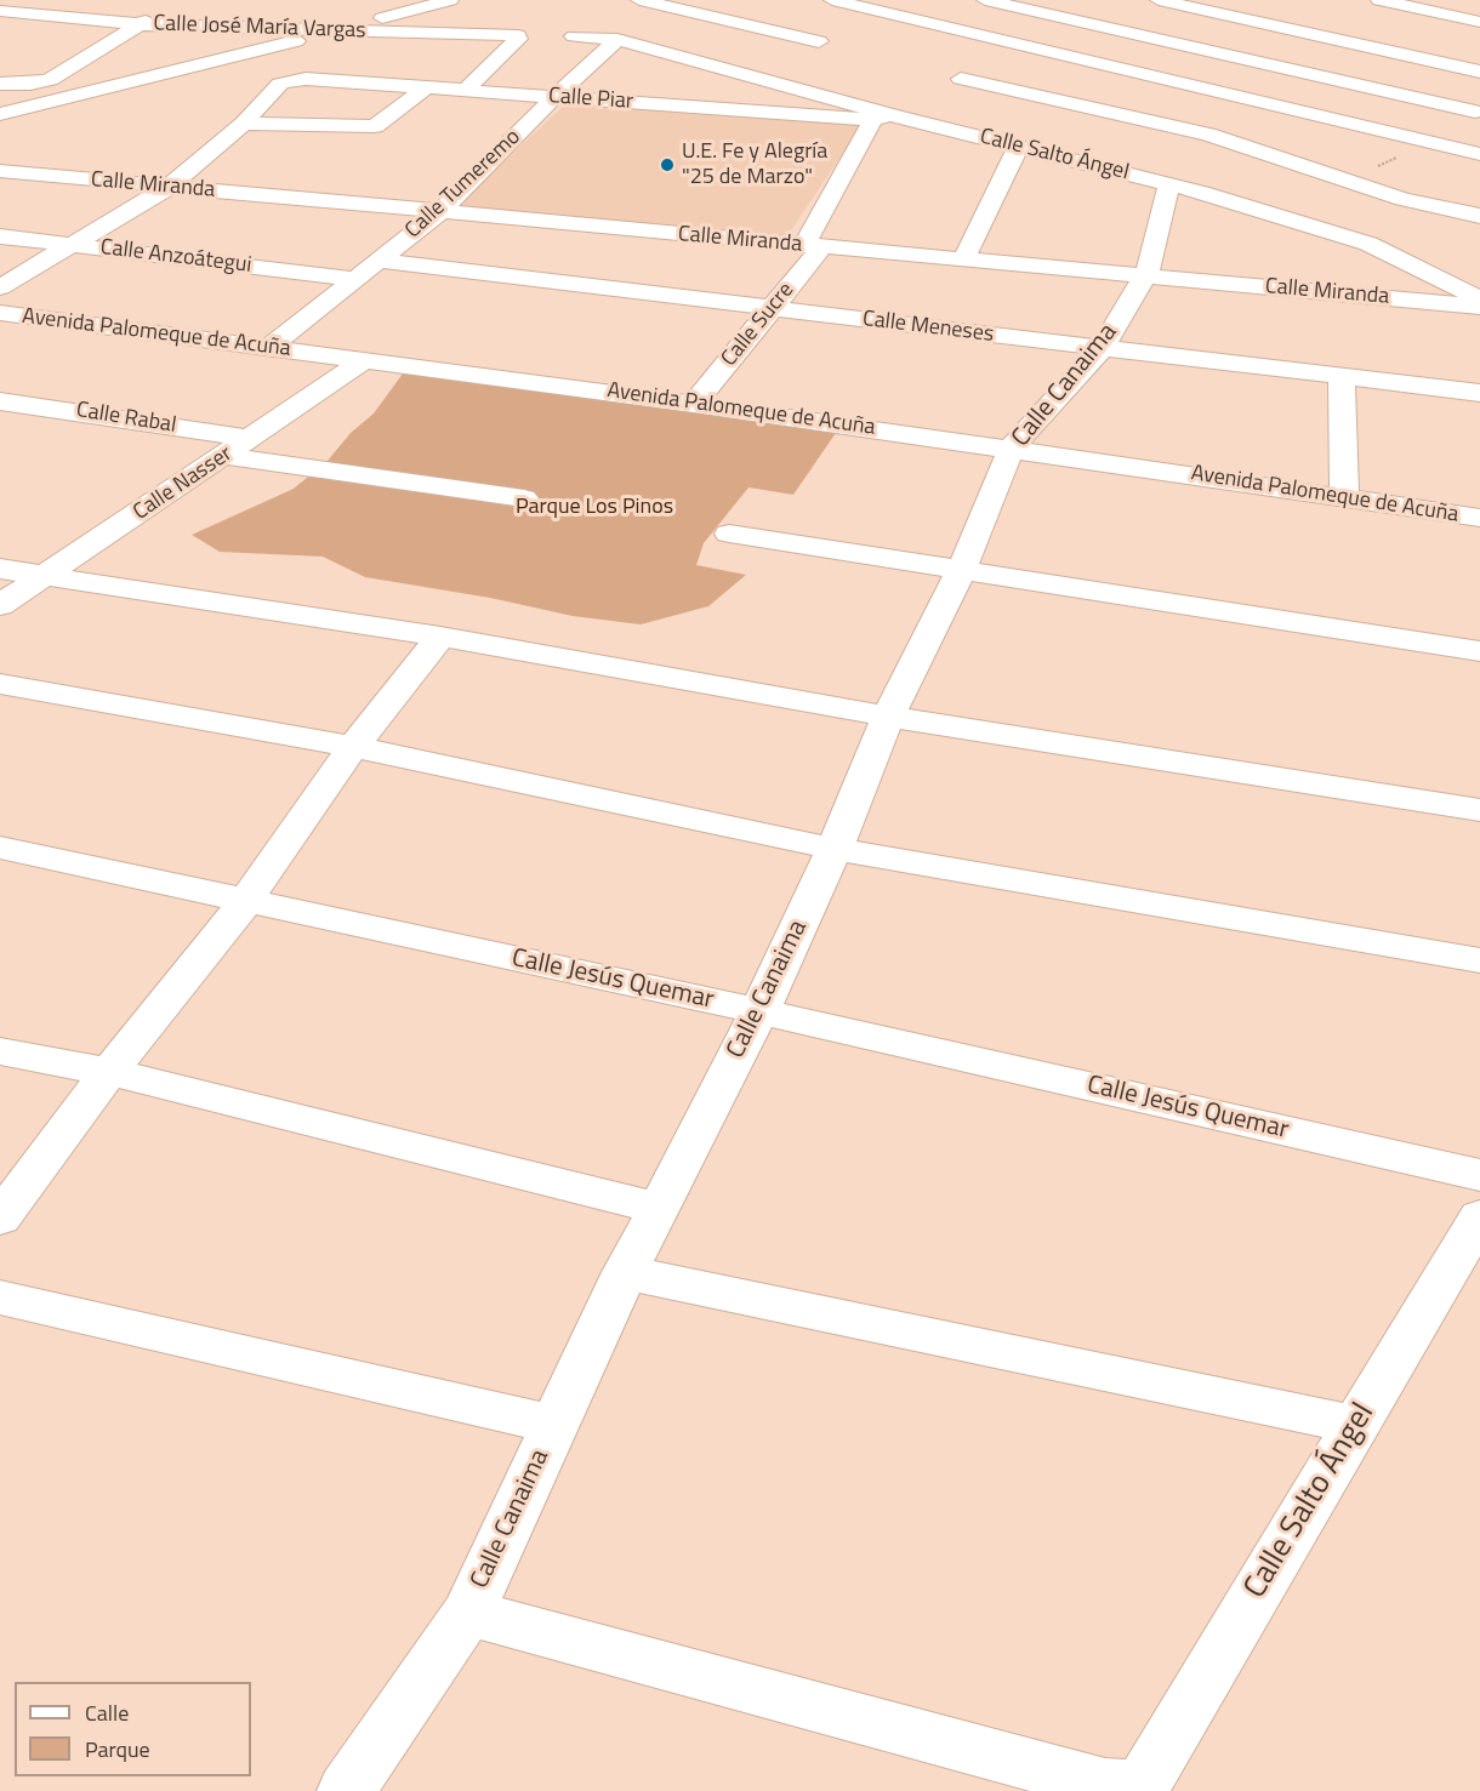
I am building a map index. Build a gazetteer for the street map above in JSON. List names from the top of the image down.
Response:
{
  "streets": {
    "street": [
      "Calle José María Vargas",
      "Calle Piar",
      "Calle Salto Ángel",
      "Calle Tumeremo",
      "Calle Miranda",
      "Calle Anzoátegui",
      "Calle Sucre",
      "Calle Meneses",
      "Avenida Palomeque de Acuña",
      "Calle Canaima",
      "Calle Rabal",
      "Calle Nasser",
      "Calle Jesús Quemar"
    ]
  },
  "crossings": [
    ["Calle José María Vargas", "Calle Piar"],
    ["Calle Piar", "Calle Salto Ángel"],
    ["Calle Piar", "Calle Tumeremo"],
    ["Calle Piar", "Calle Sucre"],
    ["Calle Salto Ángel", "Calle Tumeremo"],
    ["Calle Salto Ángel", "Calle Sucre"],
    ["Calle Salto Ángel", "Calle Canaima"],
    ["Calle Tumeremo", "Calle Miranda"],
    ["Calle Tumeremo", "Calle Anzoátegui"],
    ["Calle Tumeremo", "Calle Meneses"],
    ["Calle Tumeremo", "Avenida Palomeque de Acuña"],
    ["Calle Miranda", "Calle Sucre"],
    ["Calle Miranda", "Calle Canaima"],
    ["Calle Sucre", "Calle Meneses"],
    ["Calle Sucre", "Avenida Palomeque de Acuña"],
    ["Calle Meneses", "Calle Canaima"],
    ["Avenida Palomeque de Acuña", "Calle Canaima"],
    ["Avenida Palomeque de Acuña", "Calle Nasser"],
    ["Calle Canaima", "Calle Jesús Quemar"],
    ["Calle Rabal", "Calle Nasser"]
  ],
  "parks": ["Parque Los Pinos"],
  "places": ["U.E. Fe y Alegría \"25 de Marzo\""],
  "legend": ["Calle", "Parque"]
}
